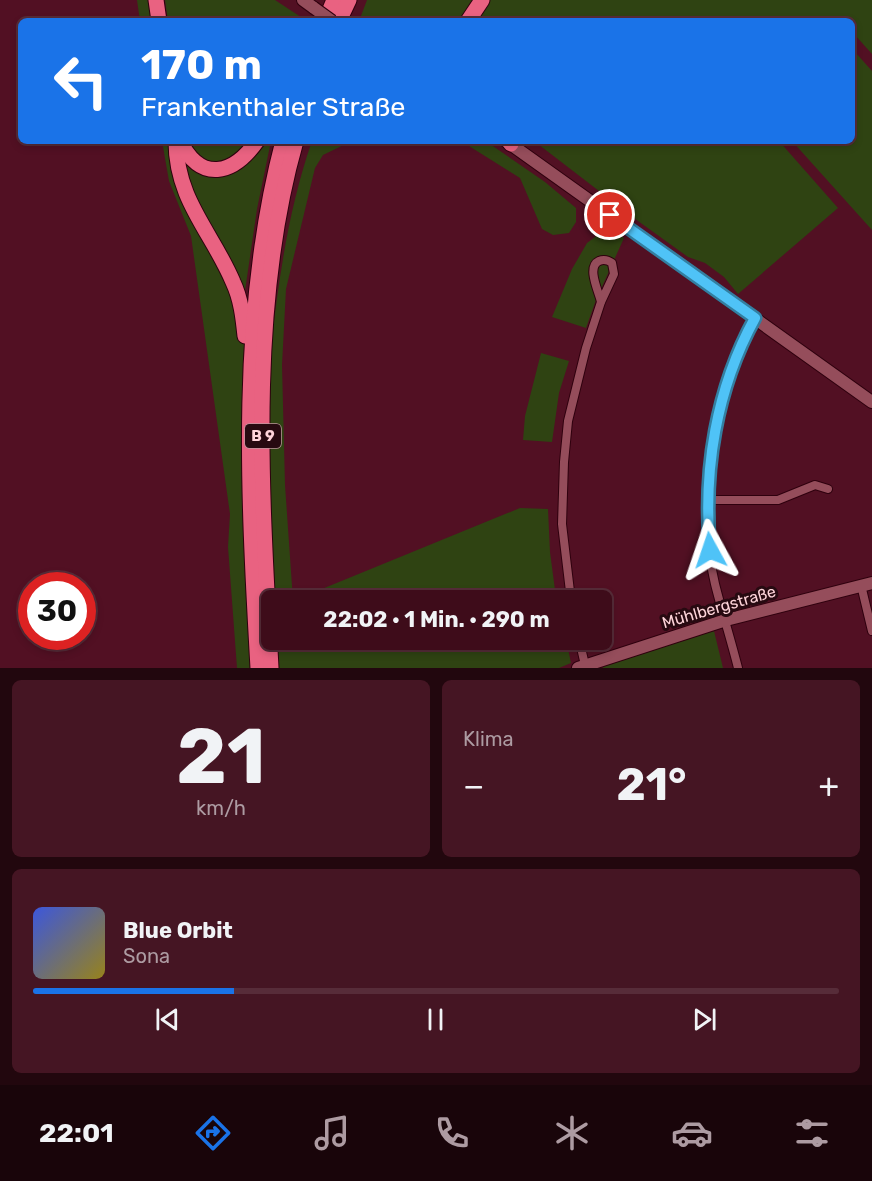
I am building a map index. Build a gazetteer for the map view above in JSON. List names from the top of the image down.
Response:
{
  "streets": {
    "highway": ["B 9"],
    "street": ["Mühlbergstraße"]
  },
  "page": {
    "turn": ["170 m", "Frankenthaler Straße"],
    "limit": "30",
    "trip": "22:02 · 1 Min. · 290 m",
    "tile": [
      ["21", "km/h"],
      "Klima"
    ],
    "heat": ["−", "21°", "+"],
    "song": ["Blue Orbit", "Sona"],
    "tabs": "22:01"
  }
}
